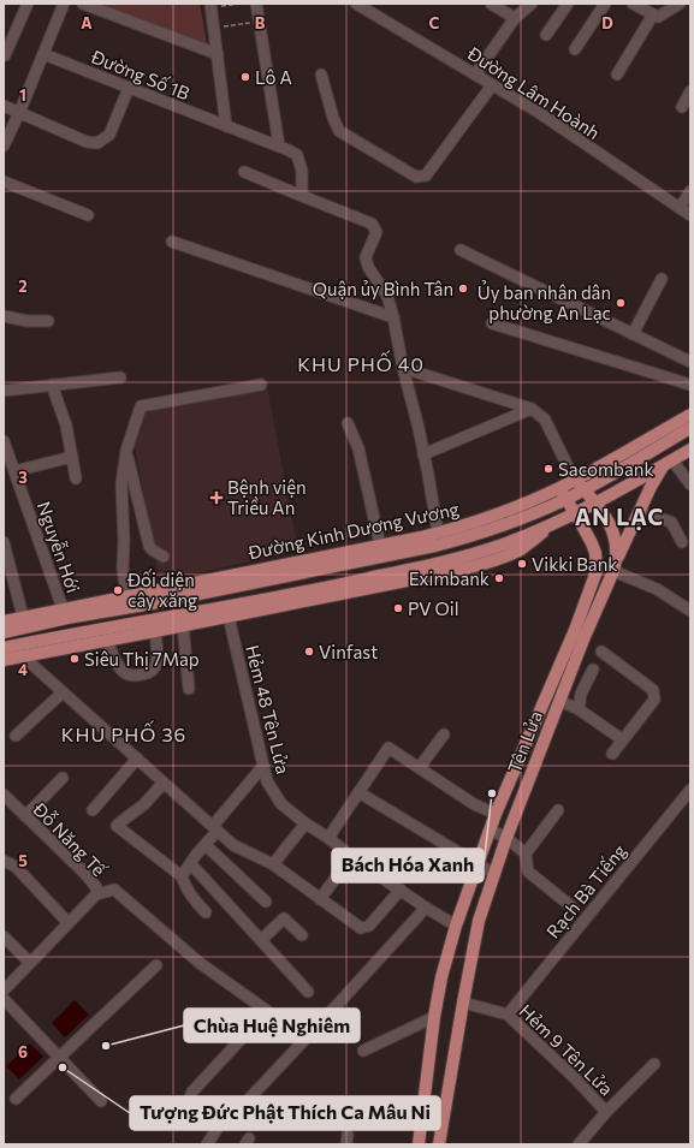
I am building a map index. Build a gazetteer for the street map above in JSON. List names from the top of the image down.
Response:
{
  "streets": {
    "main road": ["Đường Kinh Dương Vương", "Tên Lửa"],
    "street": [
      "Đường Số 1B",
      "Đường Lâm Hoành",
      "Nguyễn Hới",
      "Hẻm 48 Tên Lửa",
      "Đỗ Năng Tế",
      "Rạch Bà Tiếng",
      "Hẻm 9 Tên Lửa"
    ]
  },
  "crossings": [
    ["Đường Kinh Dương Vương", "Nguyễn Hới"],
    ["Đường Kinh Dương Vương", "Tên Lửa"],
    ["Hẻm 48 Tên Lửa", "Tên Lửa"],
    ["Tên Lửa", "Hẻm 9 Tên Lửa"],
    ["Rạch Bà Tiếng", "Hẻm 9 Tên Lửa"]
  ],
  "districts": ["KHU PHỐ 40", "AN LẠC", "KHU PHỐ 36"],
  "places": {
    "other": [
      "Lô A",
      "Quận ủy Bình Tân",
      "Ủy ban nhân dân phường An Lạc",
      "Sacombank",
      "Vikki Bank",
      "Eximbank",
      "Đối diện cây xăng",
      "PV Oil",
      "Vinfast",
      "Siêu Thị 7Map",
      "Bách Hóa Xanh",
      "Chùa Huệ Nghiêm",
      "Tượng Đức Phật Thích Ca Mâu Ni"
    ],
    "health": ["Bệnh viện Triều An"]
  },
  "grid": {
    "columns": [
      "A",
      "B",
      "C",
      "D"
    ],
    "rows": [
      "1",
      "2",
      "3",
      "4",
      "5",
      "6"
    ]
  }
}
